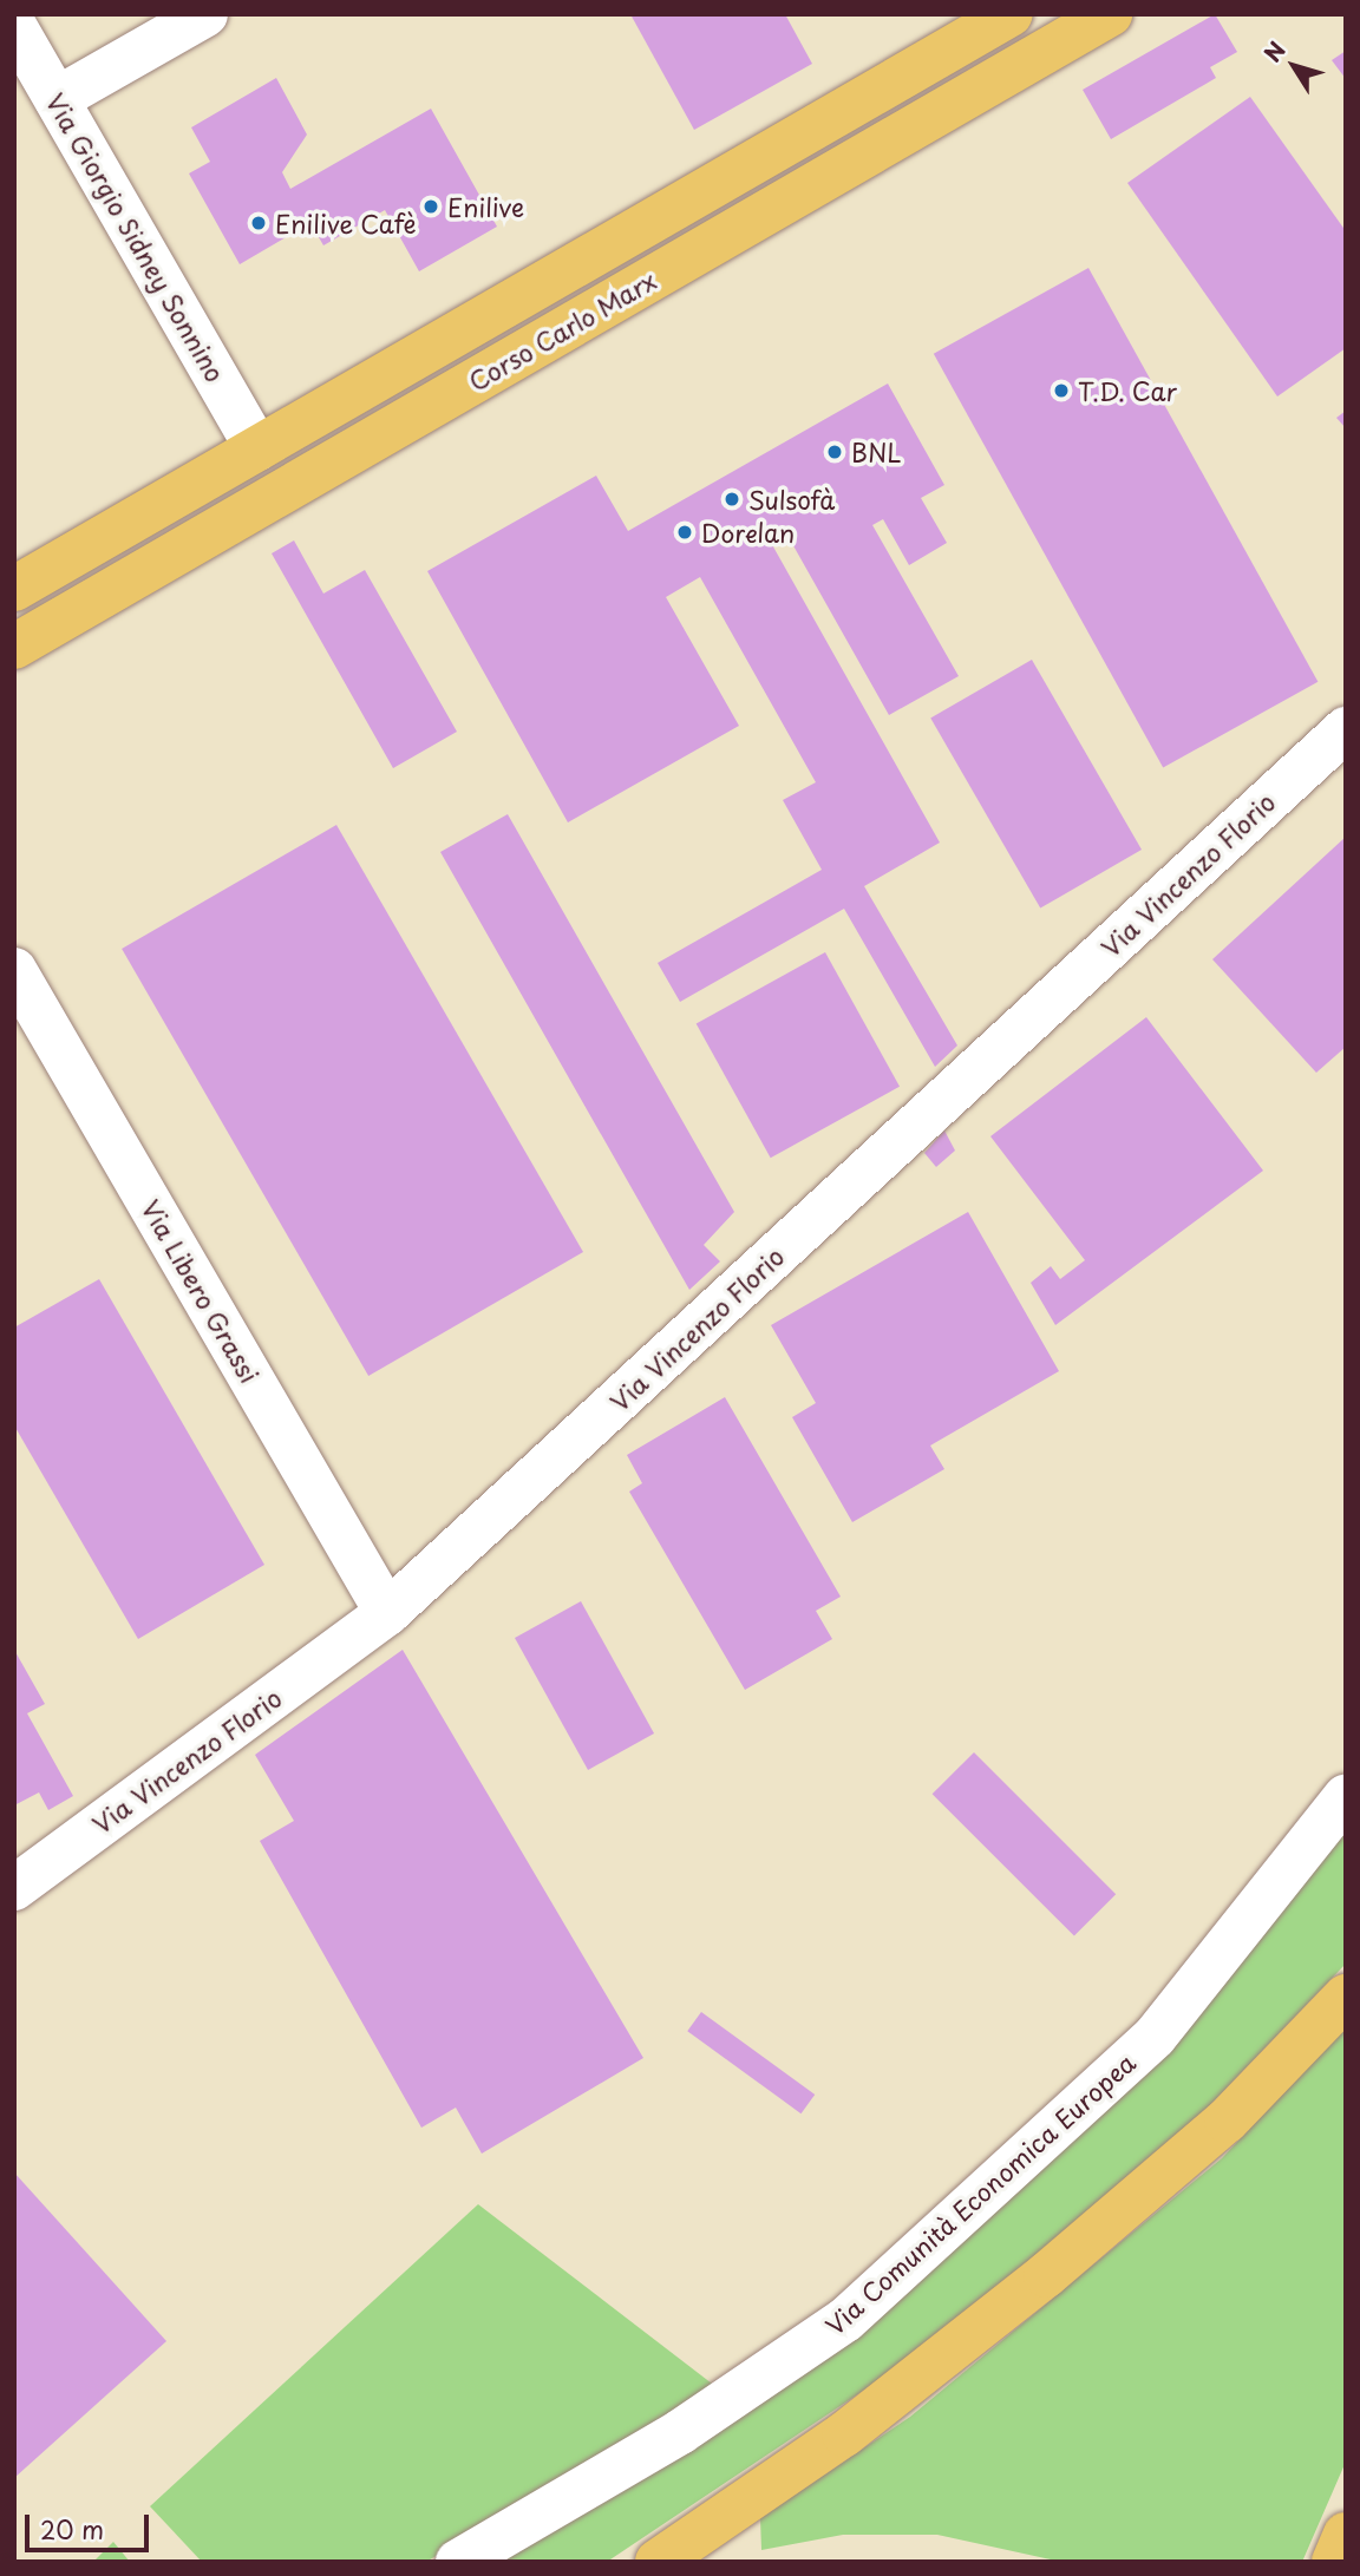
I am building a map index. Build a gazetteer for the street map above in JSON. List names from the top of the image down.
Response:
{
  "streets": {
    "main road": ["Corso Carlo Marx"],
    "street": [
      "Via Giorgio Sidney Sonnino",
      "Via Vincenzo Florio",
      "Via Libero Grassi",
      "Via Comunità Economica Europea"
    ]
  },
  "crossings": [
    ["Via Giorgio Sidney Sonnino", "Corso Carlo Marx"],
    ["Via Vincenzo Florio", "Via Libero Grassi"]
  ],
  "places": [
    "Enilive",
    "Enilive Cafè",
    "T.D. Car",
    "BNL",
    "Sulsofà",
    "Dorelan"
  ],
  "scale_bar": "20 m",
  "north": "top left"
}
